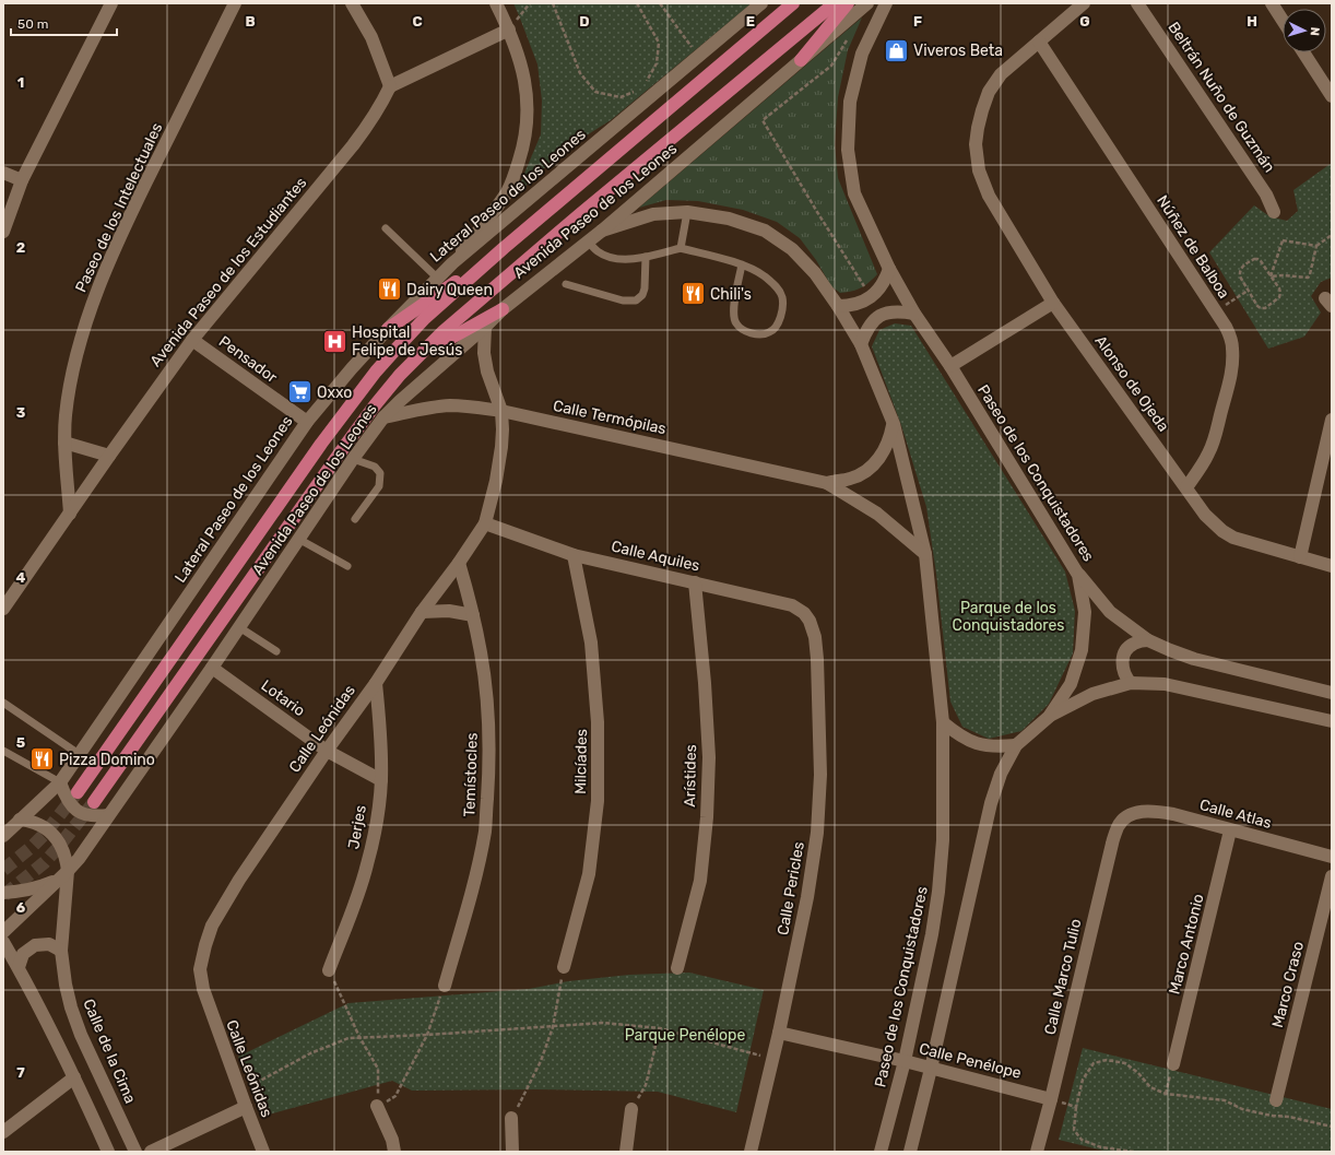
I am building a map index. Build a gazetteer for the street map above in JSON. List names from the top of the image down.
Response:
{
  "streets": {
    "main road": ["Avenida Paseo de los Leones"],
    "street": [
      "Beltrán Nuño de Guzmán",
      "Lateral Paseo de los Leones",
      "Paseo de los Intelectuales",
      "Núñez de Balboa",
      "Avenida Paseo de los Estudiantes",
      "Pensador",
      "Alonso de Ojeda",
      "Calle Termópilas",
      "Paseo de los Conquistadores",
      "Calle Aquiles",
      "Lotario",
      "Calle Leónidas",
      "Milcíades",
      "Temístocles",
      "Arístides",
      "Calle Atlas",
      "Jerjes",
      "Calle Pericles",
      "Marco Antonio",
      "Calle Marco Tulio",
      "Marco Craso",
      "Calle de la Cima",
      "Calle Penélope"
    ]
  },
  "crossings": [
    ["Lateral Paseo de los Leones", "Pensador"],
    ["Lateral Paseo de los Leones", "Calle de la Cima"],
    ["Paseo de los Intelectuales", "Avenida Paseo de los Estudiantes"],
    ["Avenida Paseo de los Leones", "Calle Termópilas"],
    ["Avenida Paseo de los Leones", "Paseo de los Conquistadores"],
    ["Avenida Paseo de los Leones", "Lotario"],
    ["Avenida Paseo de los Leones", "Calle Leónidas"],
    ["Avenida Paseo de los Leones", "Calle de la Cima"],
    ["Núñez de Balboa", "Alonso de Ojeda"],
    ["Avenida Paseo de los Estudiantes", "Pensador"],
    ["Calle Termópilas", "Paseo de los Conquistadores"],
    ["Calle Termópilas", "Calle Leónidas"],
    ["Paseo de los Conquistadores", "Calle Penélope"],
    ["Calle Aquiles", "Calle Leónidas"],
    ["Calle Aquiles", "Milcíades"],
    ["Calle Aquiles", "Arístides"],
    ["Calle Aquiles", "Calle Pericles"],
    ["Lotario", "Calle Leónidas"],
    ["Lotario", "Jerjes"],
    ["Calle Leónidas", "Temístocles"],
    ["Calle Leónidas", "Jerjes"],
    ["Calle Atlas", "Marco Antonio"],
    ["Calle Atlas", "Calle Marco Tulio"],
    ["Calle Pericles", "Calle Penélope"],
    ["Calle Marco Tulio", "Calle Penélope"]
  ],
  "parks": ["Parque de los Conquistadores", "Parque Penélope"],
  "places": {
    "shop": ["Viveros Beta"],
    "restaurant": ["Dairy Queen", "Chili's", "Pizza Domino"],
    "hospital": ["Hospital Felipe de Jesús"],
    "supermarket": ["Oxxo"]
  },
  "scale_bar": "50 m",
  "north": "right",
  "grid": {
    "columns": [
      "B",
      "C",
      "D",
      "E",
      "F",
      "G",
      "H"
    ],
    "rows": [
      "1",
      "2",
      "3",
      "4",
      "5",
      "6",
      "7"
    ]
  }
}
